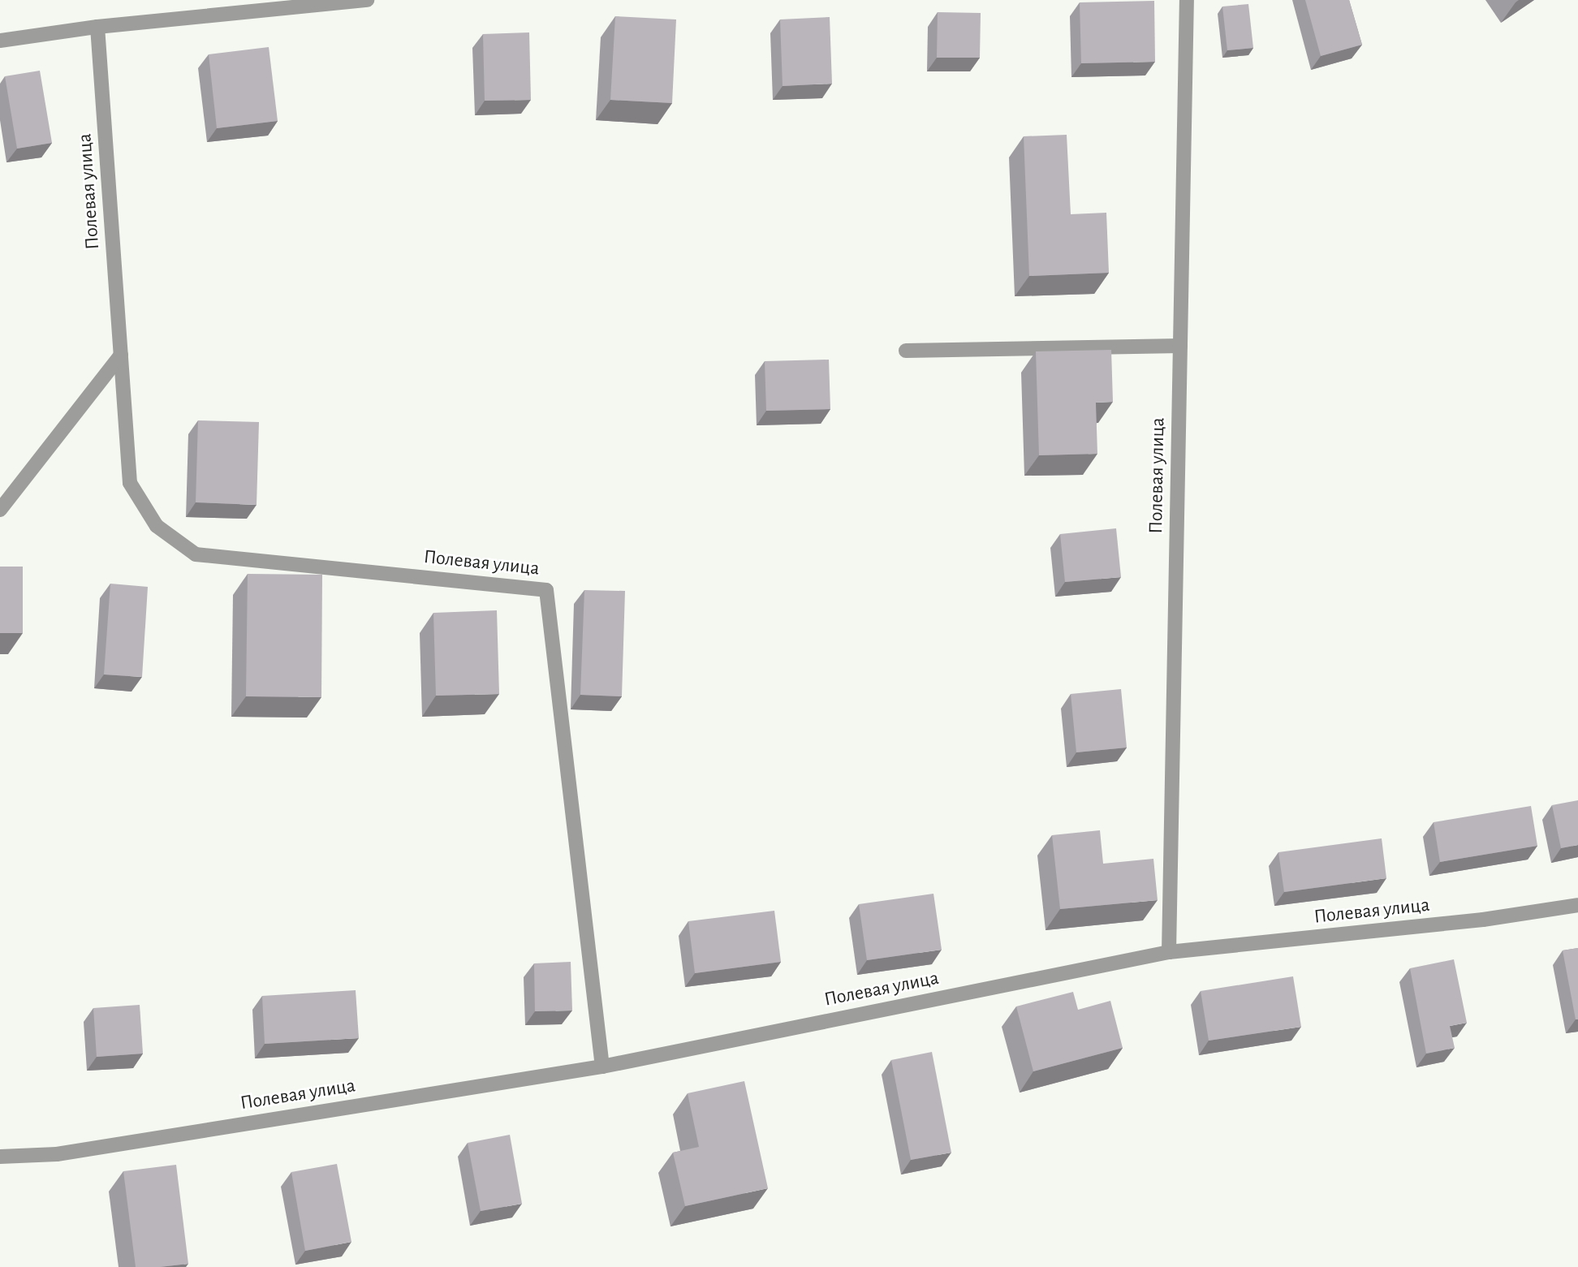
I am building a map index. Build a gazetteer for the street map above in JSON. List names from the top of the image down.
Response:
{
  "streets": {
    "street": ["Полевая улица"]
  }
}
